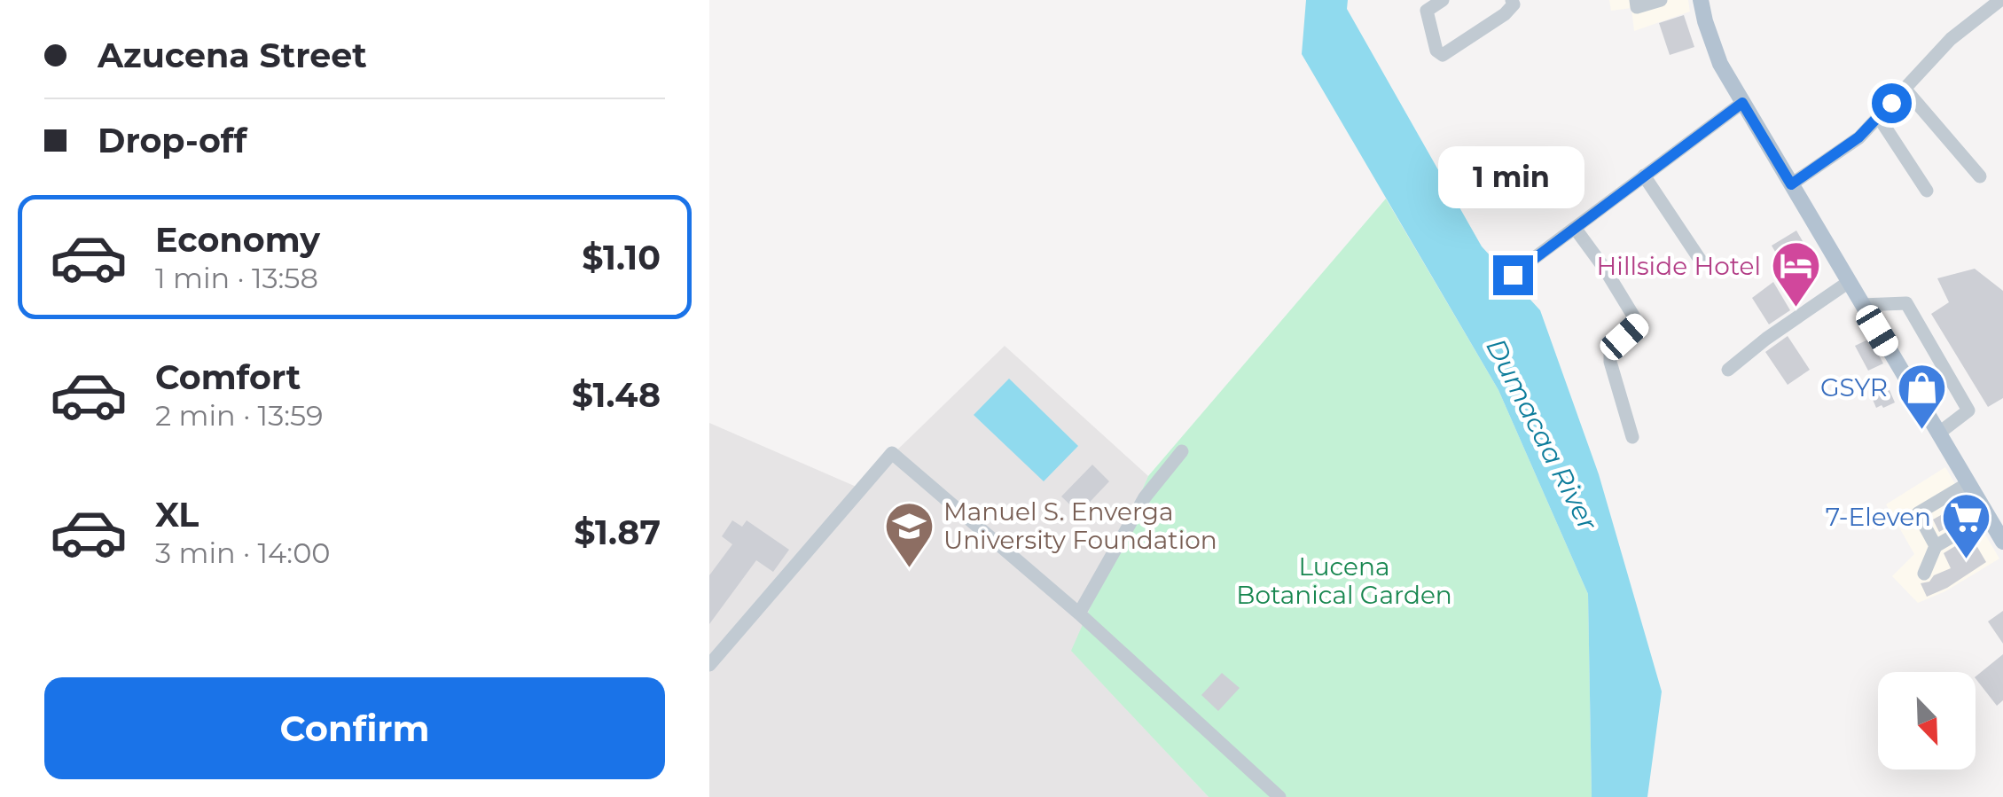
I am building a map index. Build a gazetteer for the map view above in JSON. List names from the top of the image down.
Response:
{
  "water": ["Dumacaa River"],
  "parks": ["Lucena Botanical Garden"],
  "places": {
    "hotel": ["Hillside Hotel"],
    "shop": ["GSYR"],
    "supermarket": ["7-Eleven"],
    "school or university": ["Manuel S. Enverga University Foundation"]
  },
  "north": "bottom right",
  "page": {
    "banner": ["Azucena Street", "Drop-off"],
    "bubble": "1 min",
    "list": [
      {
        "name": "Economy",
        "note": "1 min · 13:58",
        "value": "$1.10"
      },
      {
        "name": "Comfort",
        "note": "2 min · 13:59",
        "value": "$1.48"
      },
      {
        "name": "XL",
        "note": "3 min · 14:00",
        "value": "$1.87"
      }
    ],
    "buttons": "Confirm"
  }
}
